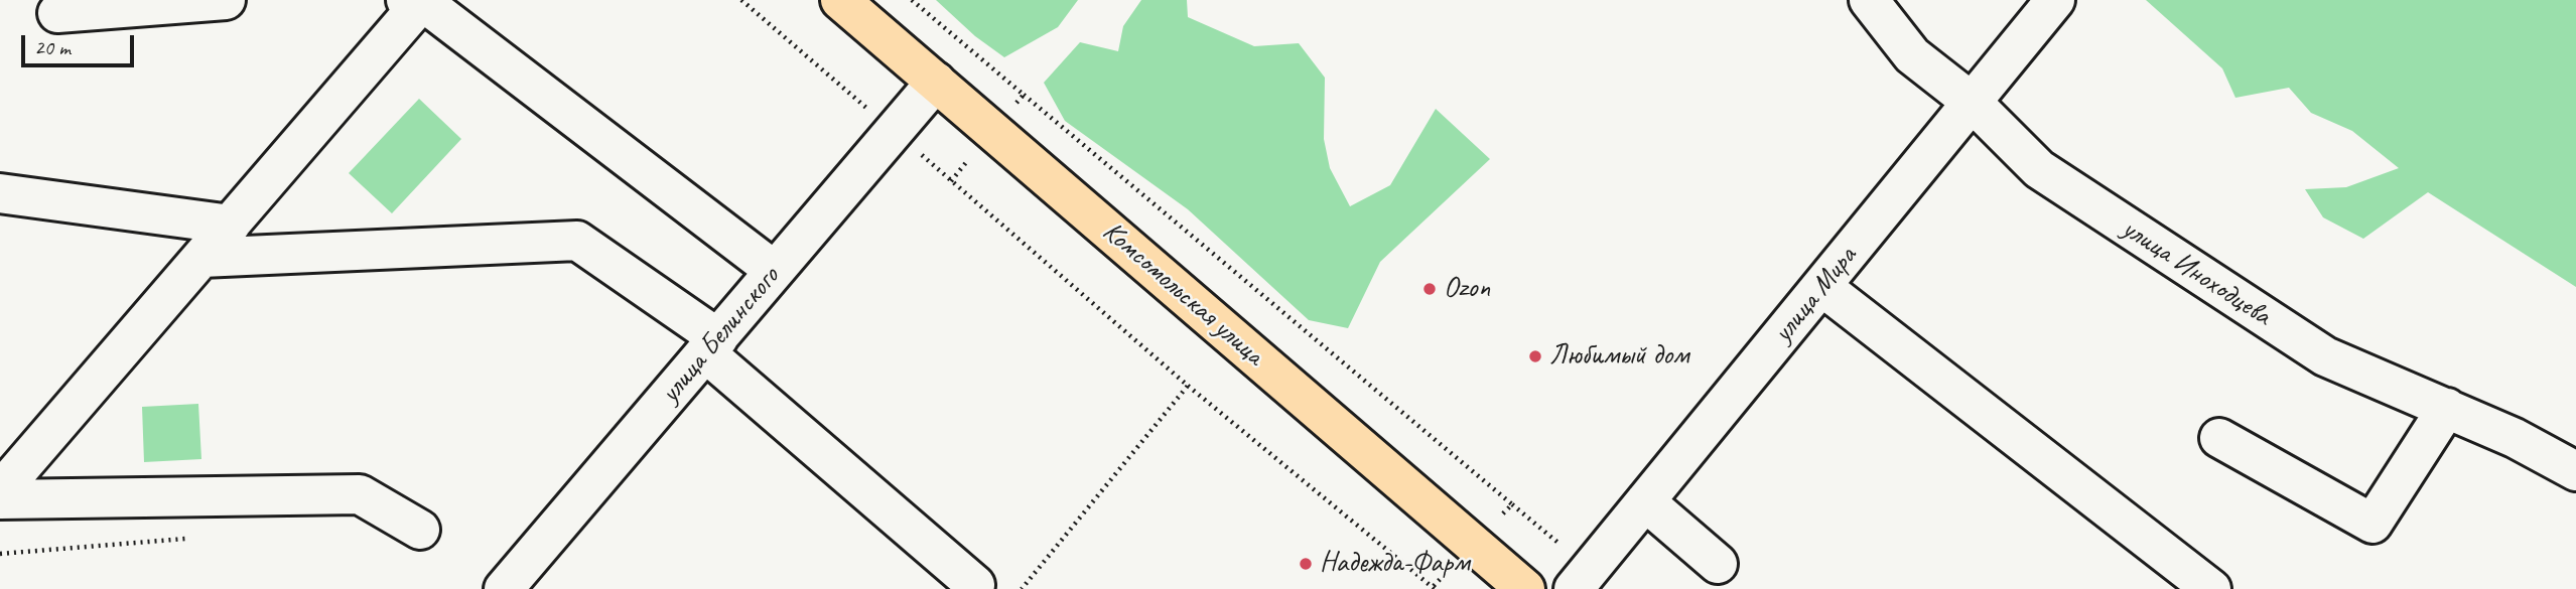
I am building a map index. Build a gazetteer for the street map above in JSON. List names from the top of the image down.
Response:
{
  "streets": {
    "main road": ["Комсомольская улица"],
    "street": ["улица Иноходцева", "улица Мира", "улица Белинского"]
  },
  "crossings": [
    ["улица Иноходцева", "улица Мира"],
    ["Комсомольская улица", "улица Белинского"]
  ],
  "places": ["Ozon", "Любимый дом", "Надежда-Фарм"],
  "scale_bar": "20 m"
}
